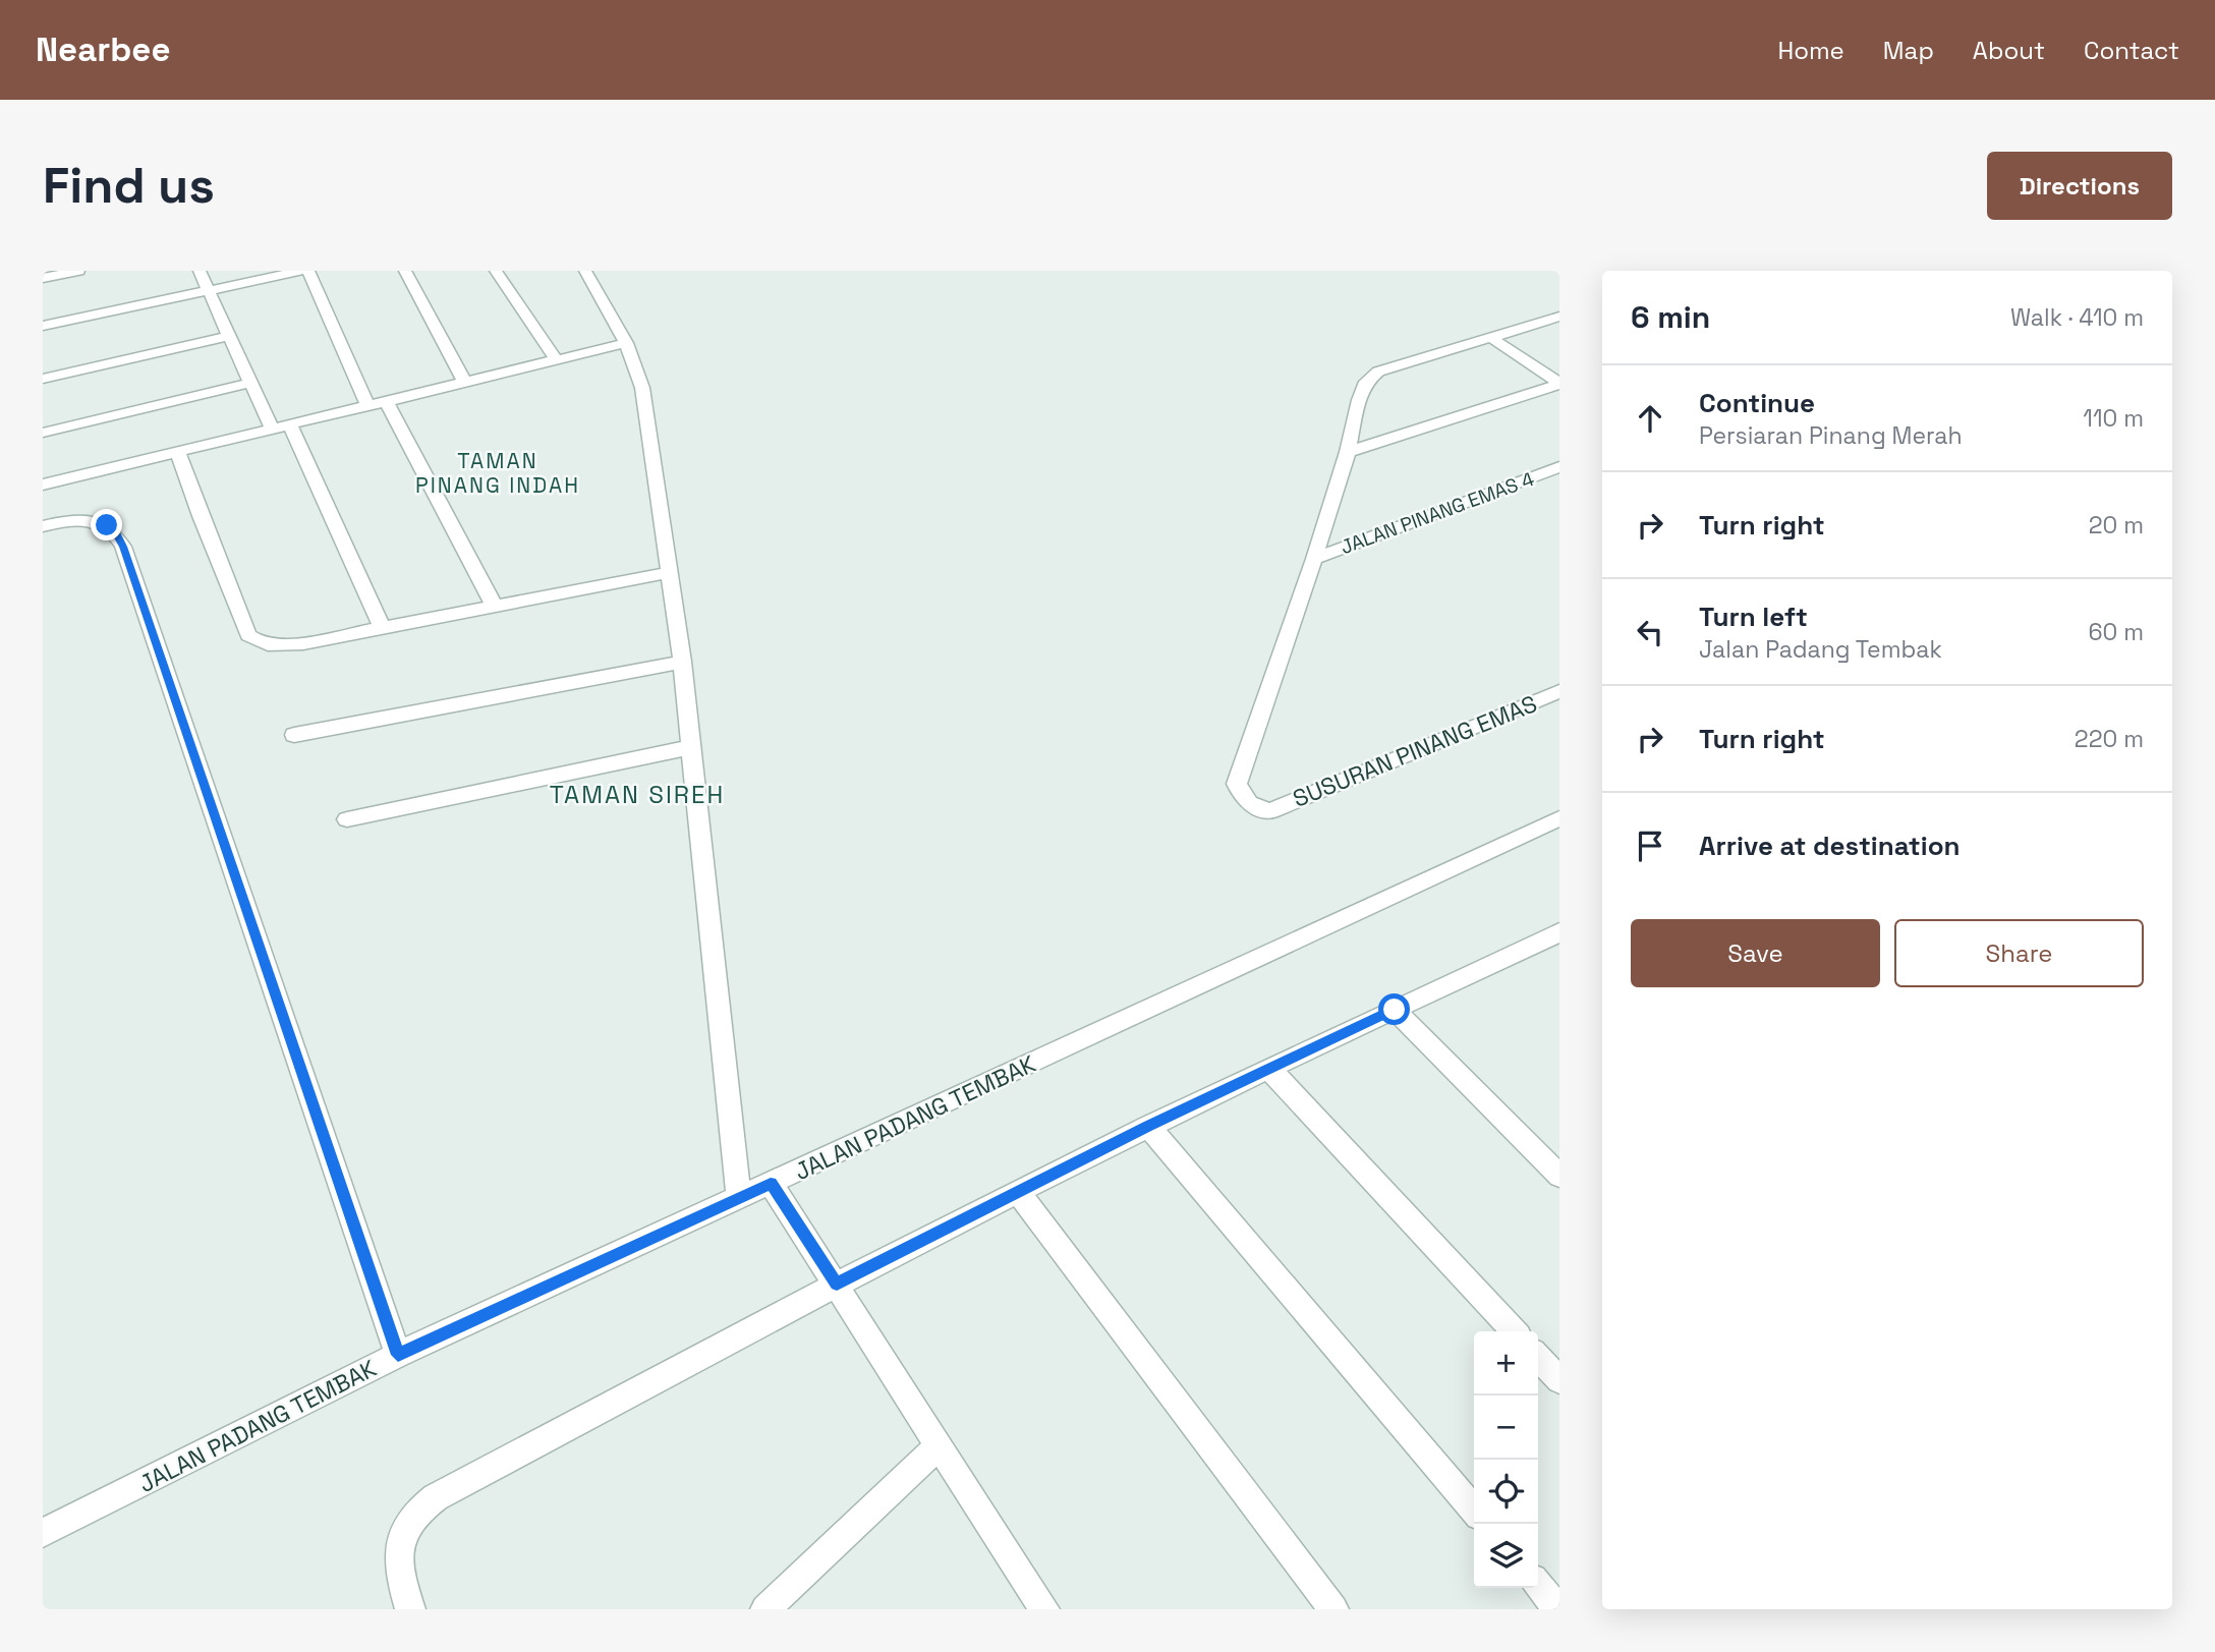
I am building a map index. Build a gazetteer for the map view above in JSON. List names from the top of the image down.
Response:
{
  "streets": {
    "street": ["JALAN PINANG EMAS 4", "SUSURAN PINANG EMAS", "JALAN PADANG TEMBAK"]
  },
  "crossings": [
    ["JALAN PINANG EMAS 4", "SUSURAN PINANG EMAS"]
  ],
  "districts": ["TAMAN PINANG INDAH", "TAMAN SIREH"],
  "page": {
    "header": "Nearbee",
    "nav": [
      "Home",
      "Map",
      "About",
      "Contact"
    ],
    "buttons": [
      "Directions",
      ["Save", "Share"]
    ],
    "title": "Find us",
    "heading": ["6 min", "Walk · 410 m"],
    "list": [
      ["Continue", "Persiaran Pinang Merah", "110 m"],
      ["Turn right", "20 m"],
      ["Turn left", "Jalan Padang Tembak", "60 m"],
      ["Turn right", "220 m"],
      "Arrive at destination"
    ],
    "map_buttons": ["+", "−"]
  }
}
